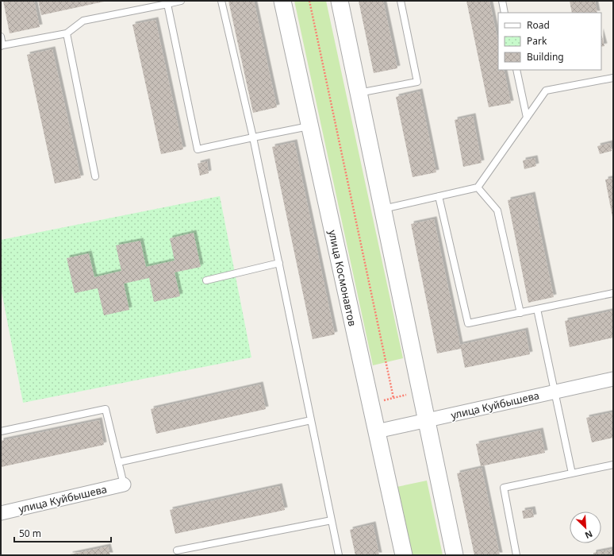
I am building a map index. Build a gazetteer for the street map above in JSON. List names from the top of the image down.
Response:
{
  "streets": {
    "street": ["улица Космонавтов", "улица Куйбышева"]
  },
  "crossings": [
    ["улица Космонавтов", "улица Куйбышева"]
  ],
  "legend": ["Road", "Park", "Building"],
  "scale_bar": "50 m",
  "north": "bottom right"
}
